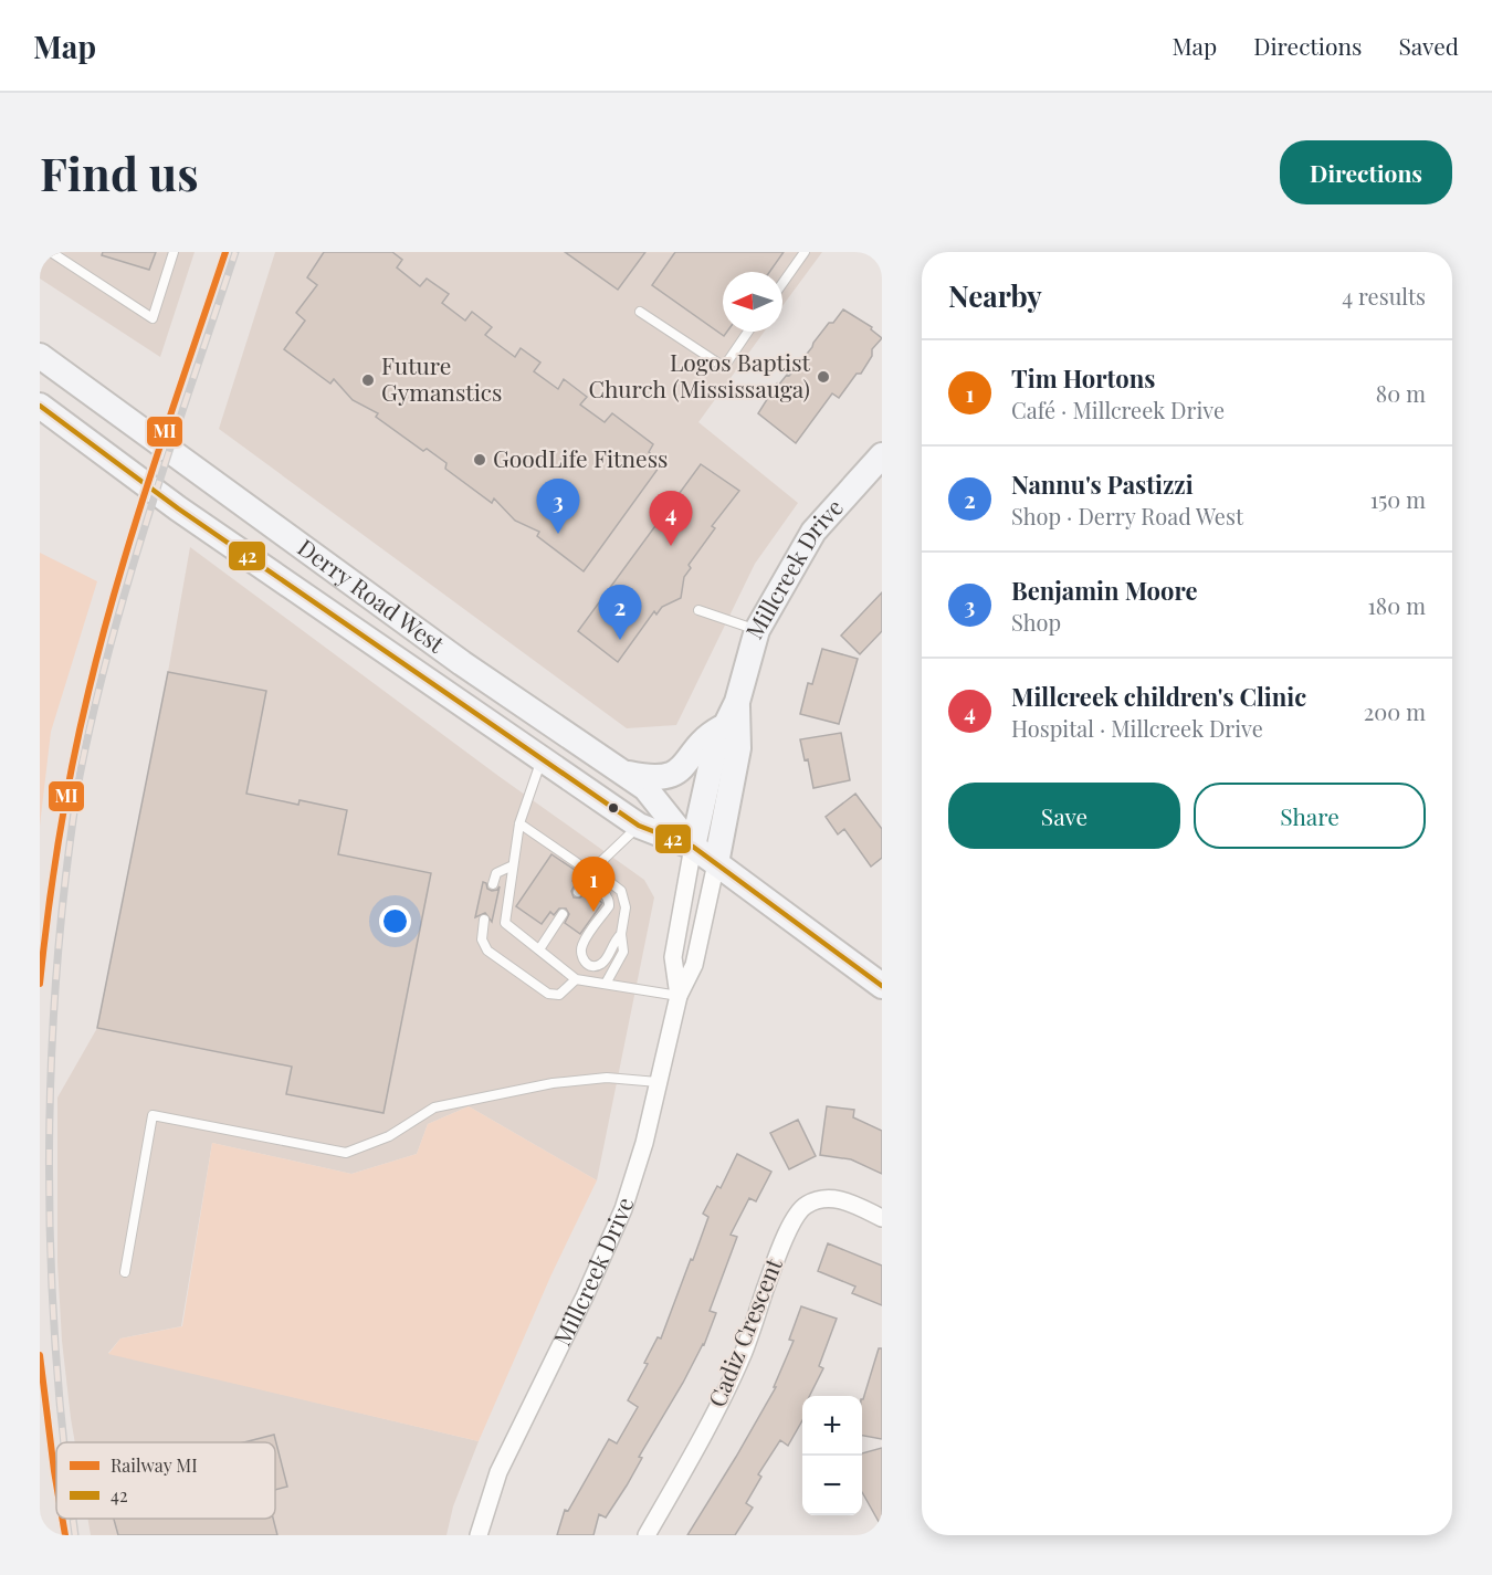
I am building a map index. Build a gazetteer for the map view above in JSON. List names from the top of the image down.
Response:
{
  "streets": {
    "main road": ["Millcreek Drive", "Derry Road West"],
    "street": ["Cadiz Crescent"]
  },
  "crossings": [
    ["Millcreek Drive", "Derry Road West"]
  ],
  "places": ["Logos Baptist Church (Mississauga)", "Future Gymanstics", "GoodLife Fitness"],
  "lines": ["rail line MI", "transit line 42"],
  "legend": ["Railway MI", "42"],
  "north": "left",
  "page": {
    "header": "Map",
    "nav": ["Map", "Directions", "Saved"],
    "buttons": [
      "Directions",
      ["Save", "Share"]
    ],
    "title": "Find us",
    "heading": ["Nearby", "4 results"],
    "list": [
      {
        "mark": "1",
        "name": "Tim Hortons",
        "note": "Café · Millcreek Drive",
        "value": "80 m"
      },
      {
        "mark": "2",
        "name": "Nannu's Pastizzi",
        "note": "Shop · Derry Road West",
        "value": "150 m"
      },
      {
        "mark": "3",
        "name": "Benjamin Moore",
        "note": "Shop",
        "value": "180 m"
      },
      {
        "mark": "4",
        "name": "Millcreek children's Clinic",
        "note": "Hospital · Millcreek Drive",
        "value": "200 m"
      }
    ],
    "pins": [
      "3",
      "4",
      "2",
      "1"
    ],
    "map_buttons": ["+", "−"]
  }
}
